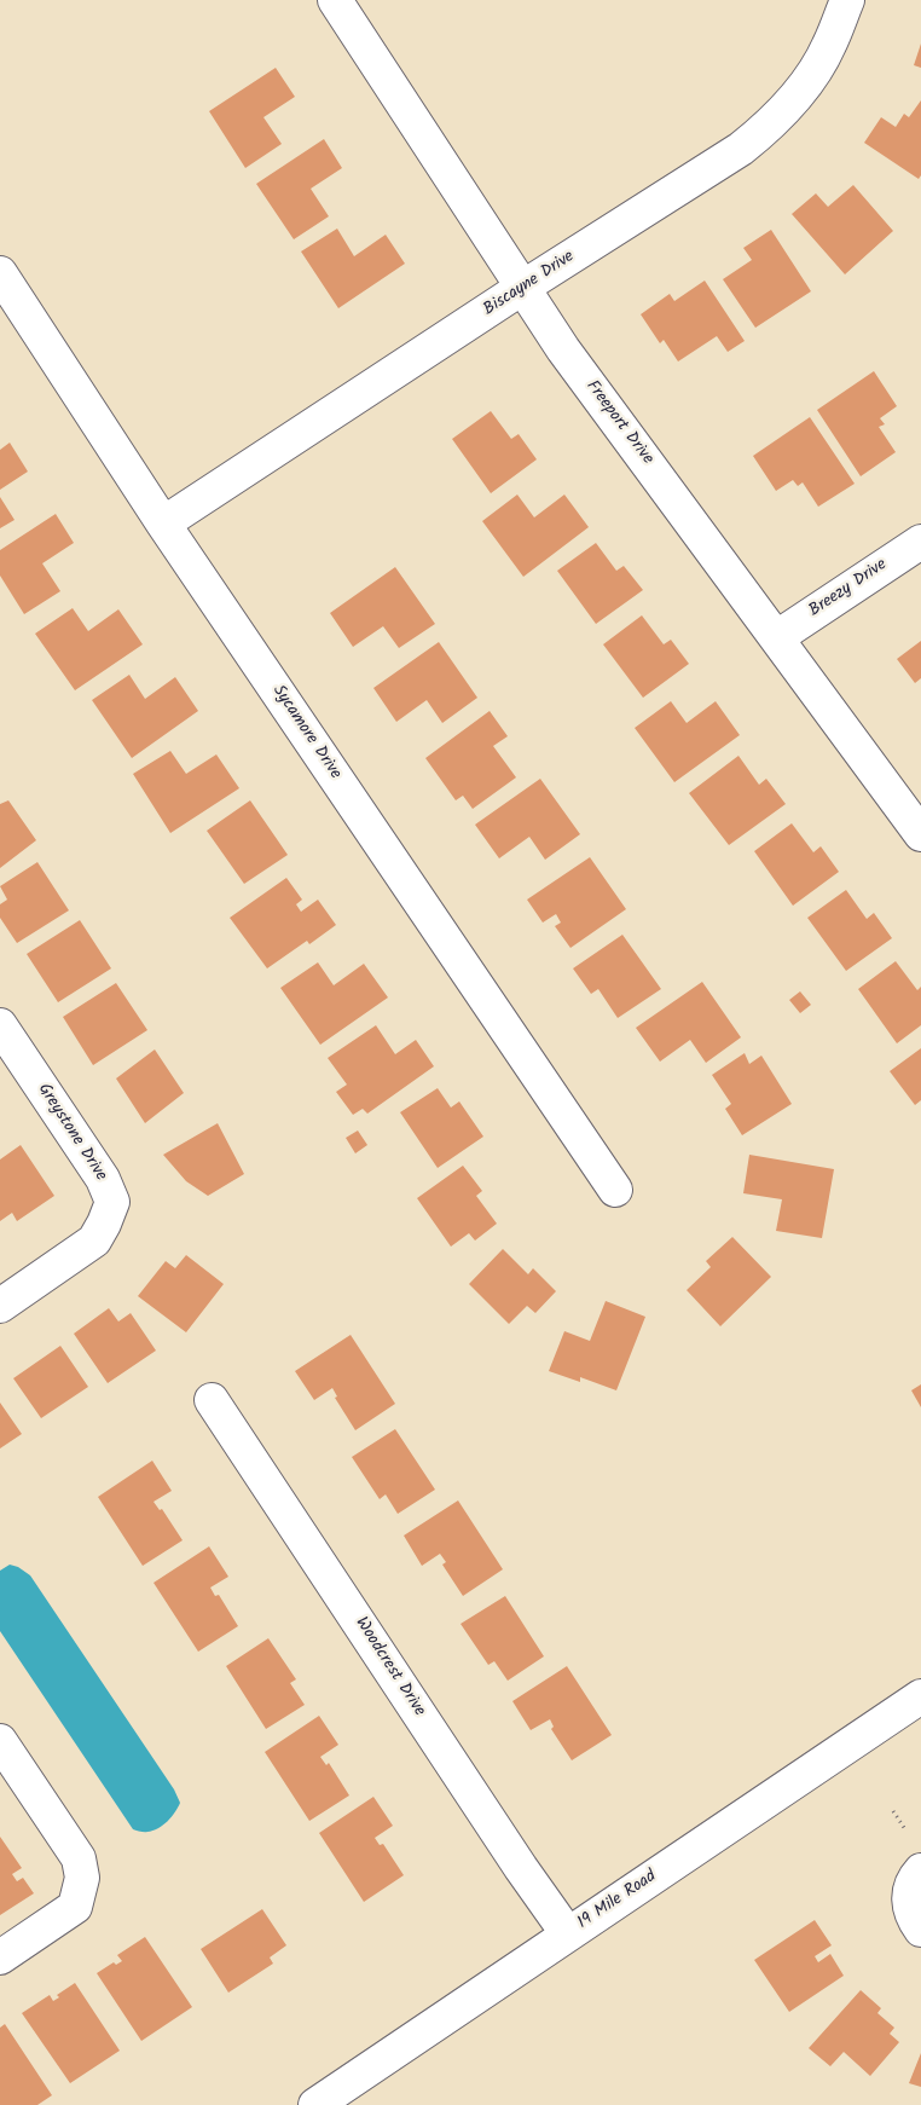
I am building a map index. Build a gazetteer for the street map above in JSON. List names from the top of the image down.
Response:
{
  "streets": {
    "street": [
      "Biscayne Drive",
      "Freeport Drive",
      "Breezy Drive",
      "Sycamore Drive",
      "Greystone Drive",
      "Woodcrest Drive",
      "19 Mile Road"
    ]
  },
  "crossings": [
    ["Biscayne Drive", "Freeport Drive"],
    ["Biscayne Drive", "Sycamore Drive"],
    ["Freeport Drive", "Breezy Drive"],
    ["Woodcrest Drive", "19 Mile Road"]
  ]
}
